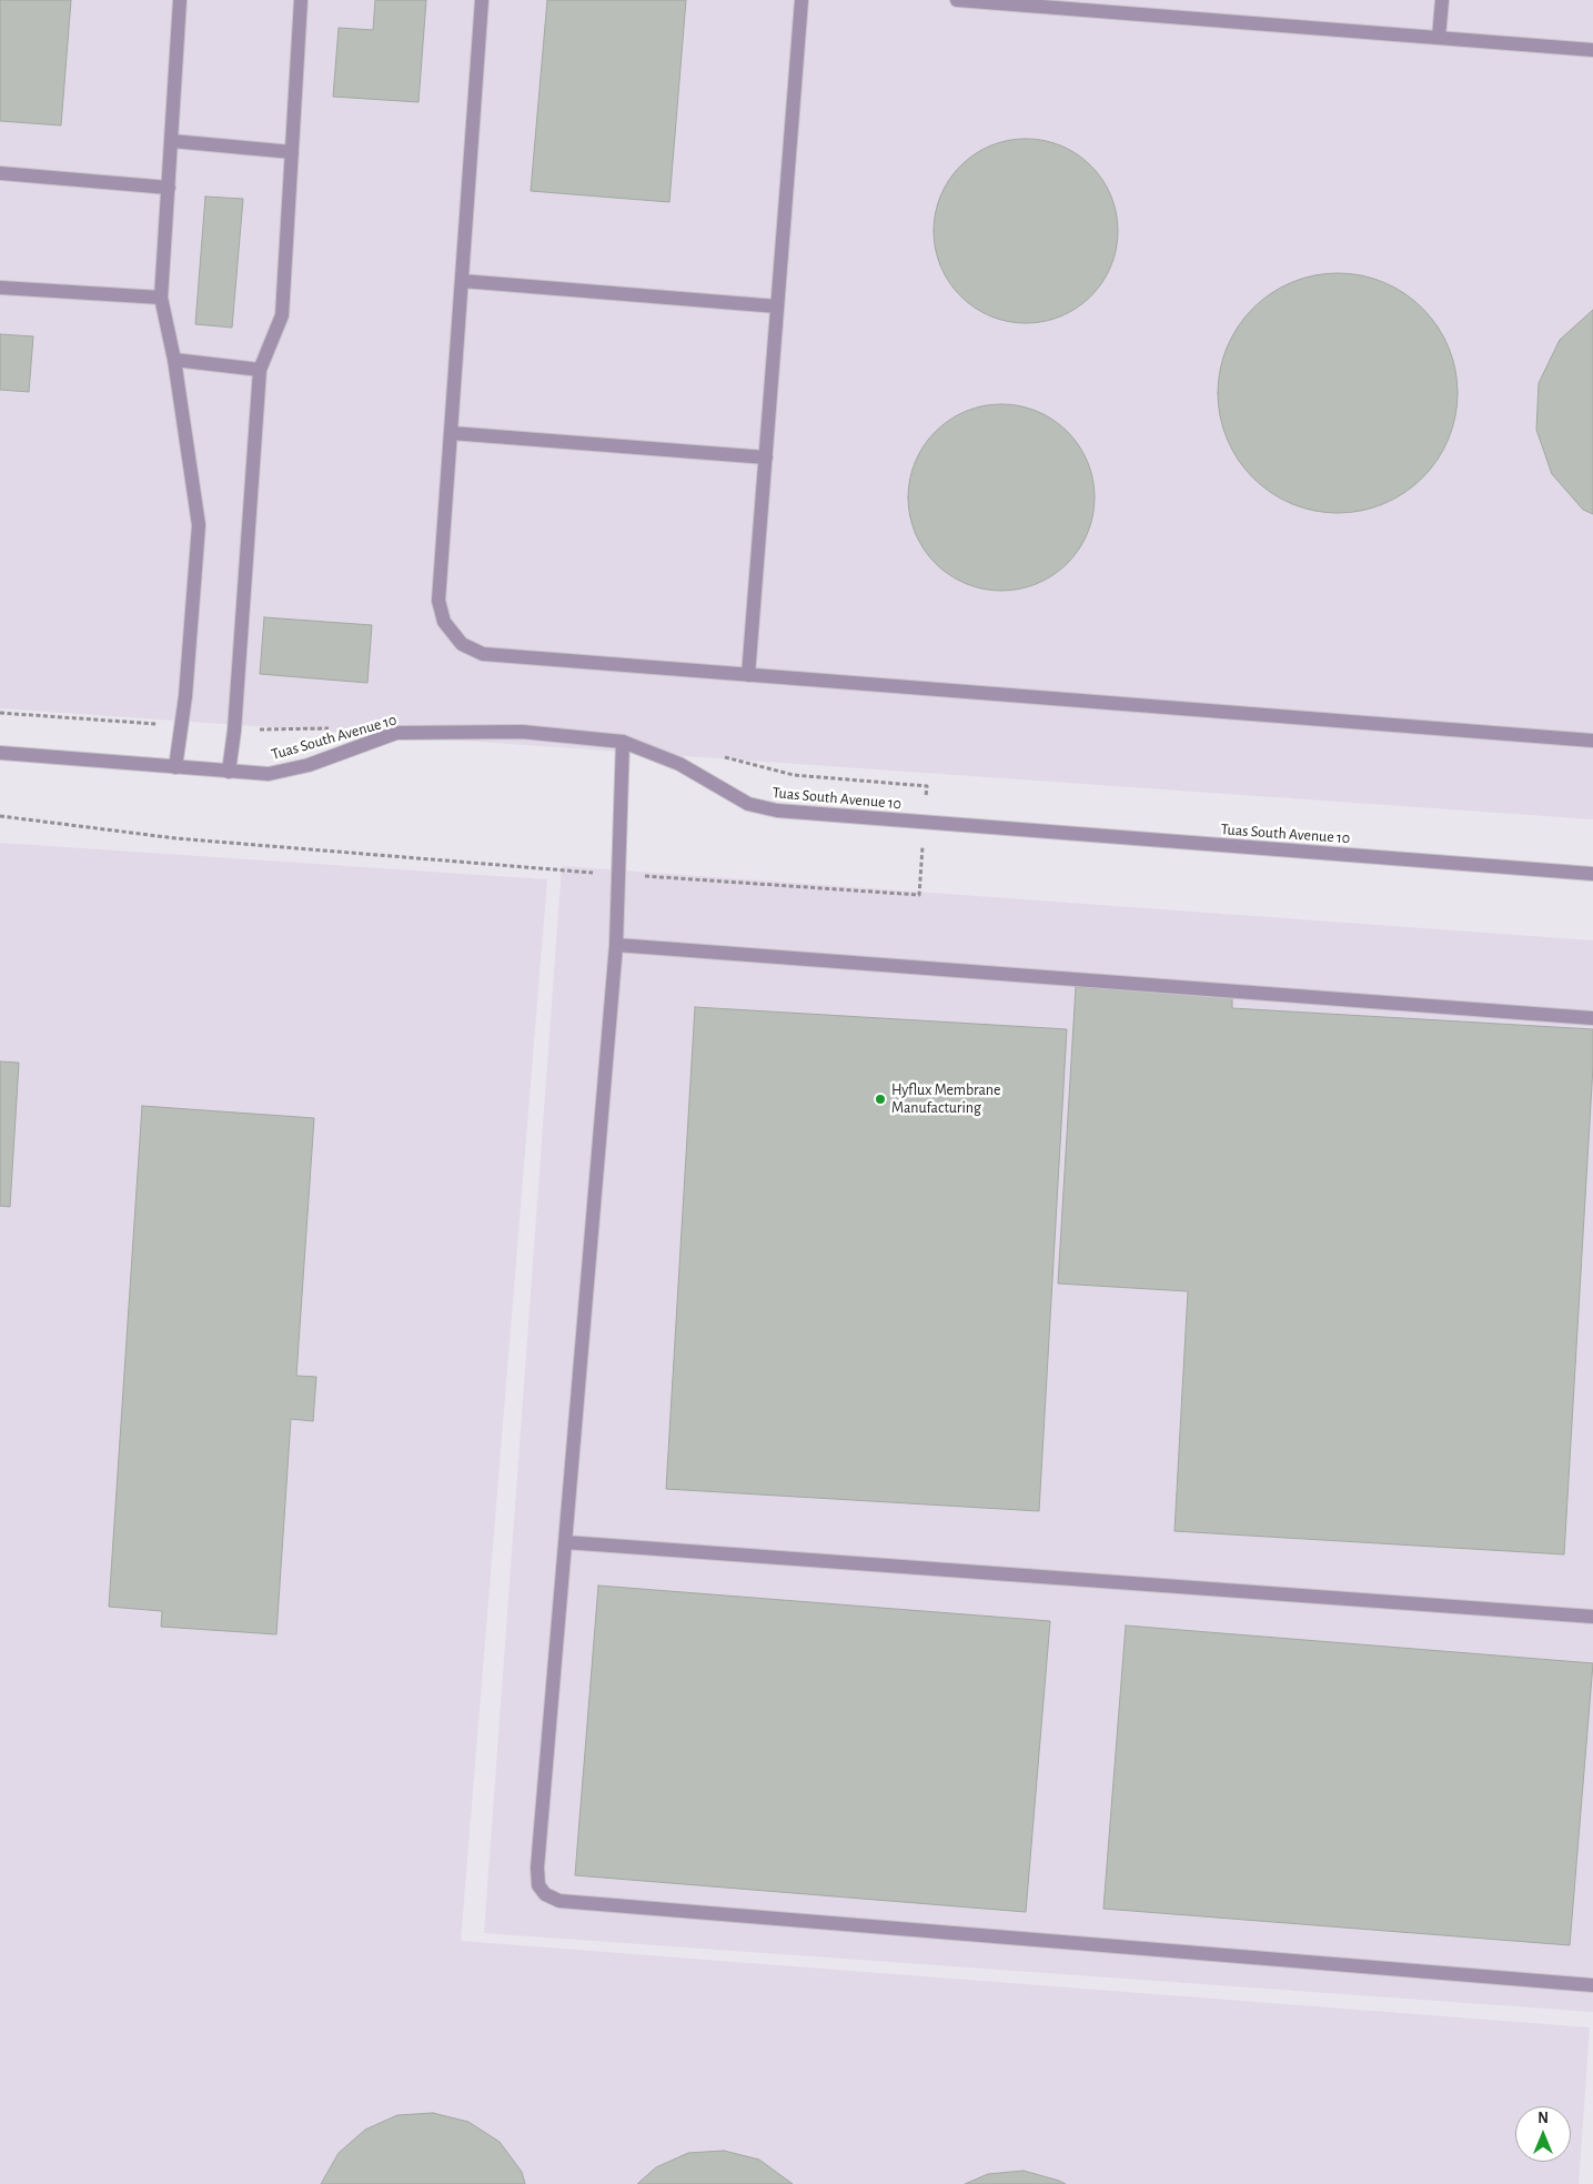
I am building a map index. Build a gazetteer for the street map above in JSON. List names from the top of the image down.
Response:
{
  "streets": {
    "street": ["Tuas South Avenue 10"]
  },
  "places": ["Hyflux Membrane Manufacturing"],
  "north": "top"
}
